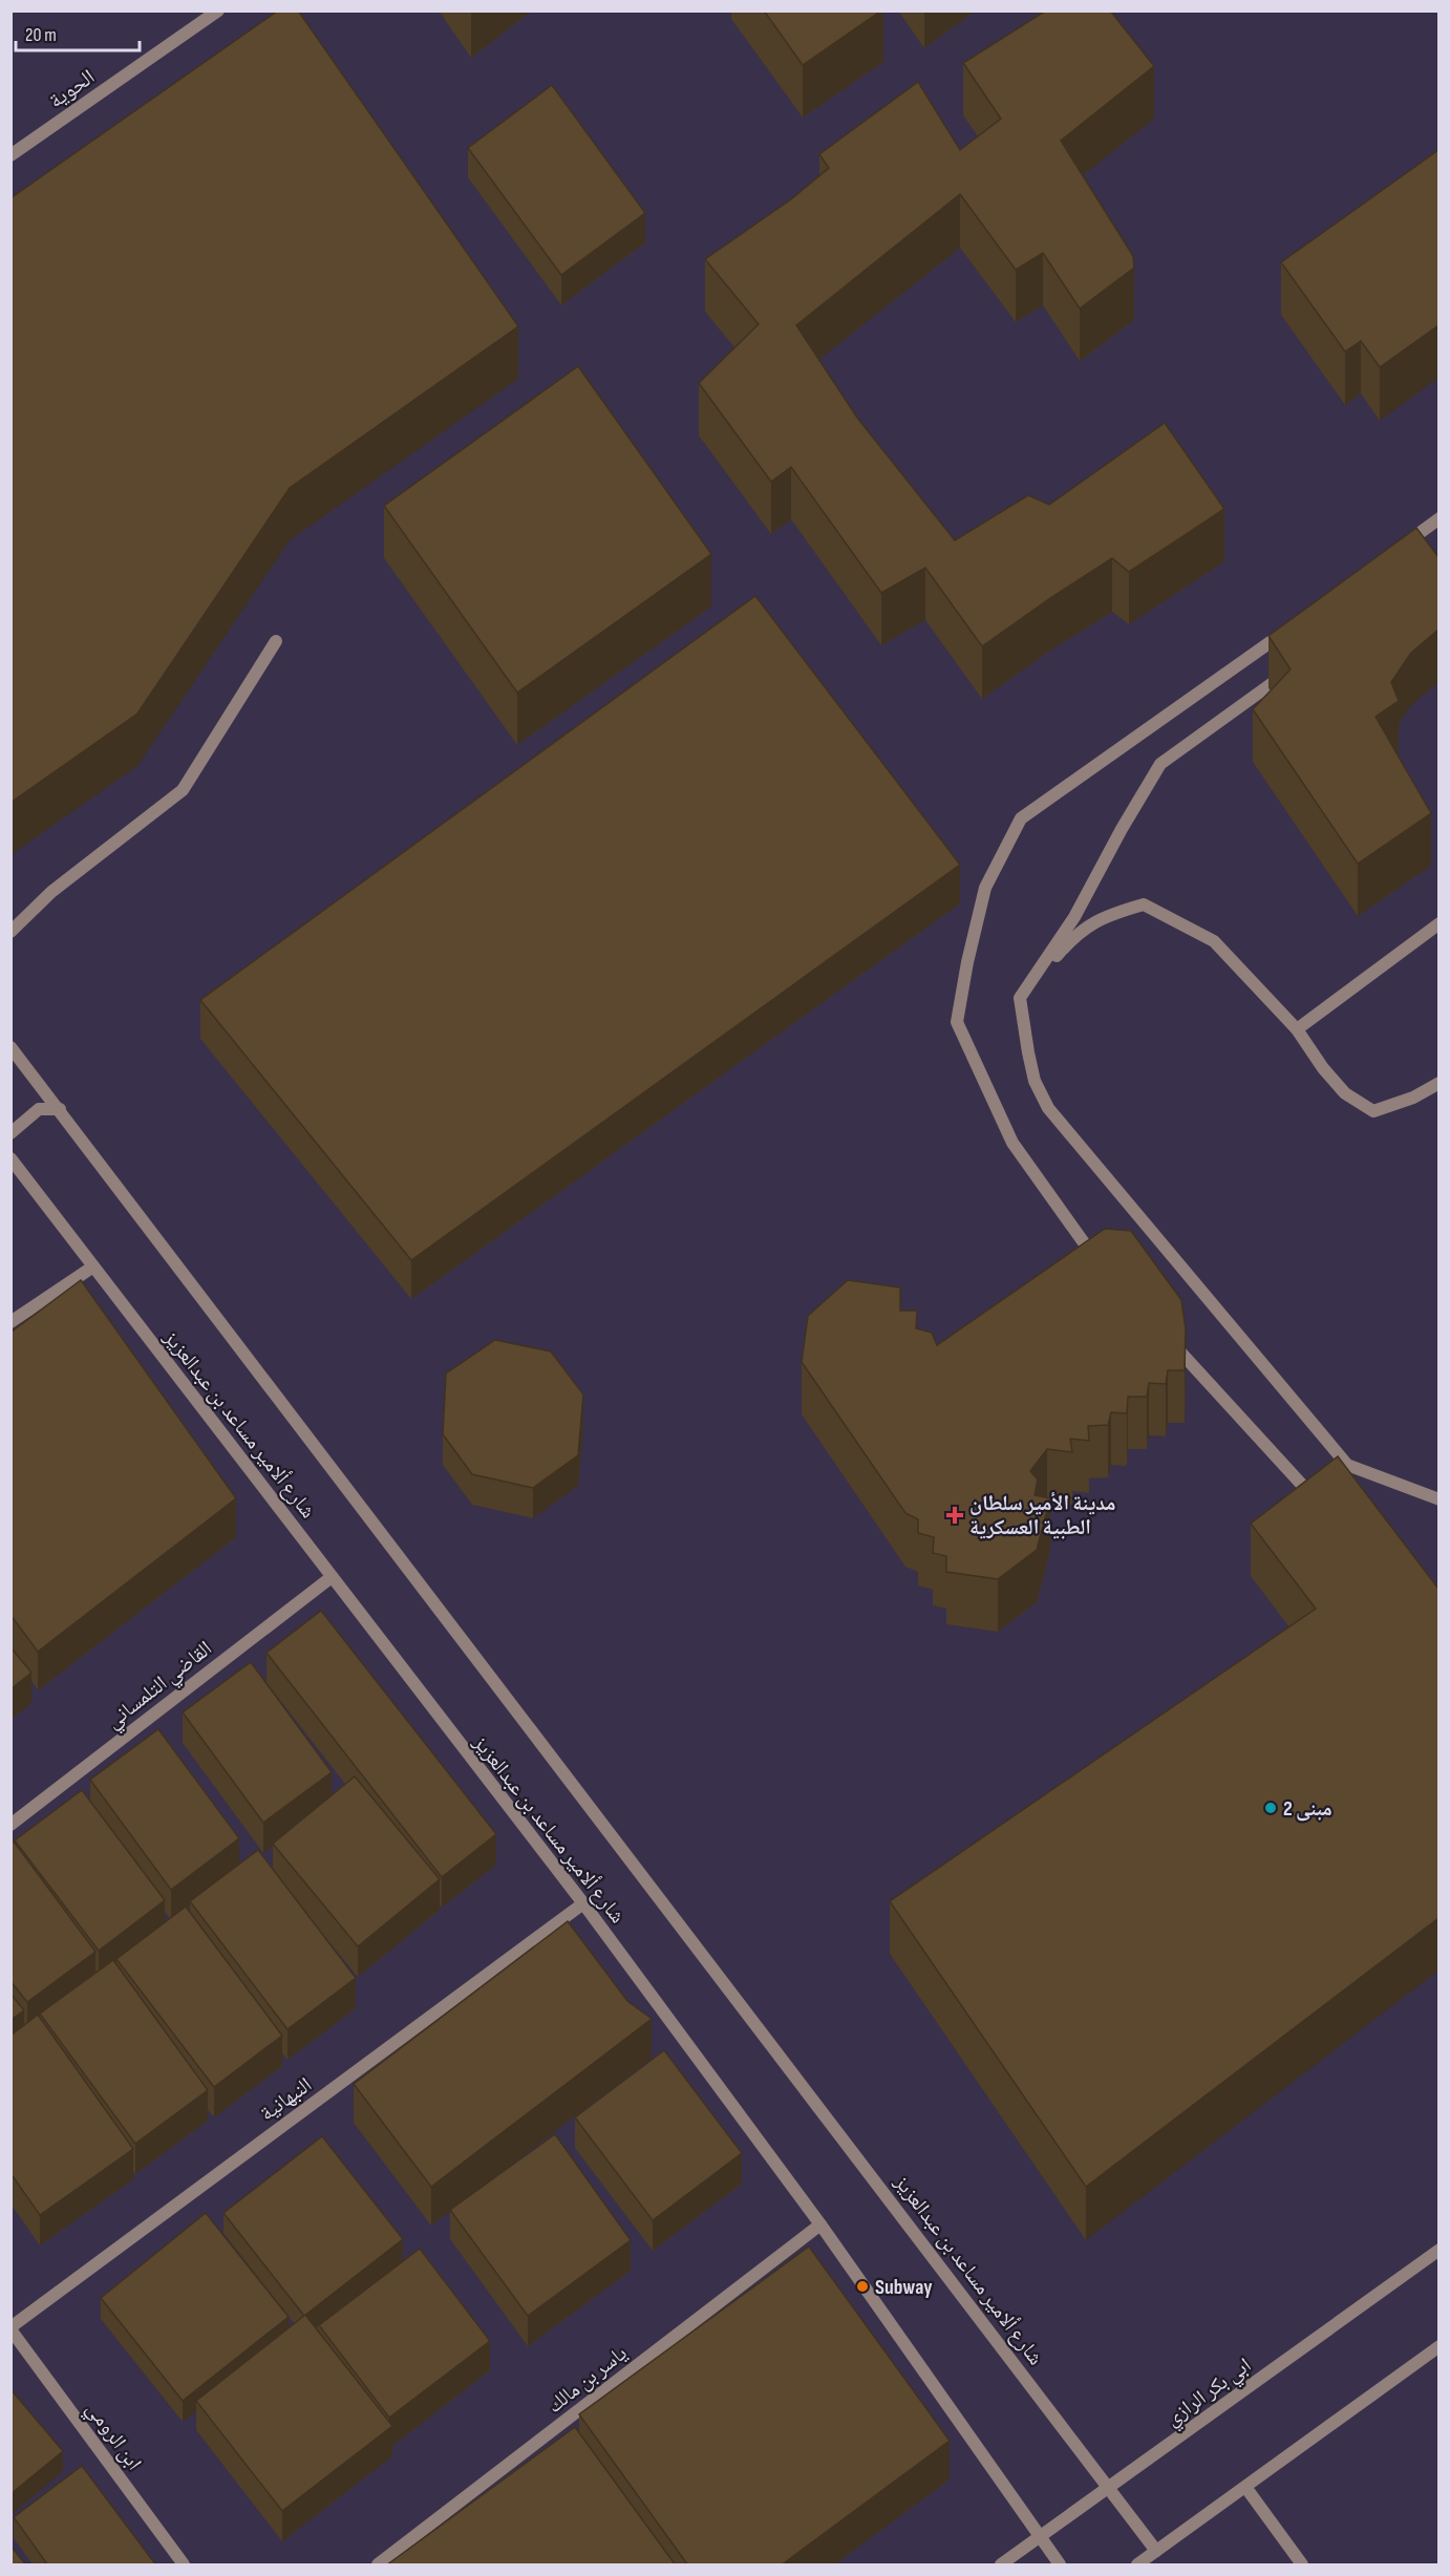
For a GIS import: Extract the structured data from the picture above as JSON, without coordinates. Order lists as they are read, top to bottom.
{
  "streets": {
    "street": [
      "الحوية",
      "شارع ألامير مساعد بن عبدالعزيز",
      "القاضي التلمساني",
      "النبهانية",
      "ياسر بن مالك",
      "ابي بكر الرازي",
      "ابن الرومي"
    ]
  },
  "crossings": [
    ["شارع ألامير مساعد بن عبدالعزيز", "القاضي التلمساني"],
    ["شارع ألامير مساعد بن عبدالعزيز", "النبهانية"],
    ["شارع ألامير مساعد بن عبدالعزيز", "ياسر بن مالك"],
    ["شارع ألامير مساعد بن عبدالعزيز", "ابي بكر الرازي"],
    ["النبهانية", "ابن الرومي"]
  ],
  "places": {
    "health": ["مدينة الأمير سلطان الطبية العسكرية"],
    "other": ["مبنى 2", "Subway"]
  },
  "scale_bar": "20 m"
}
